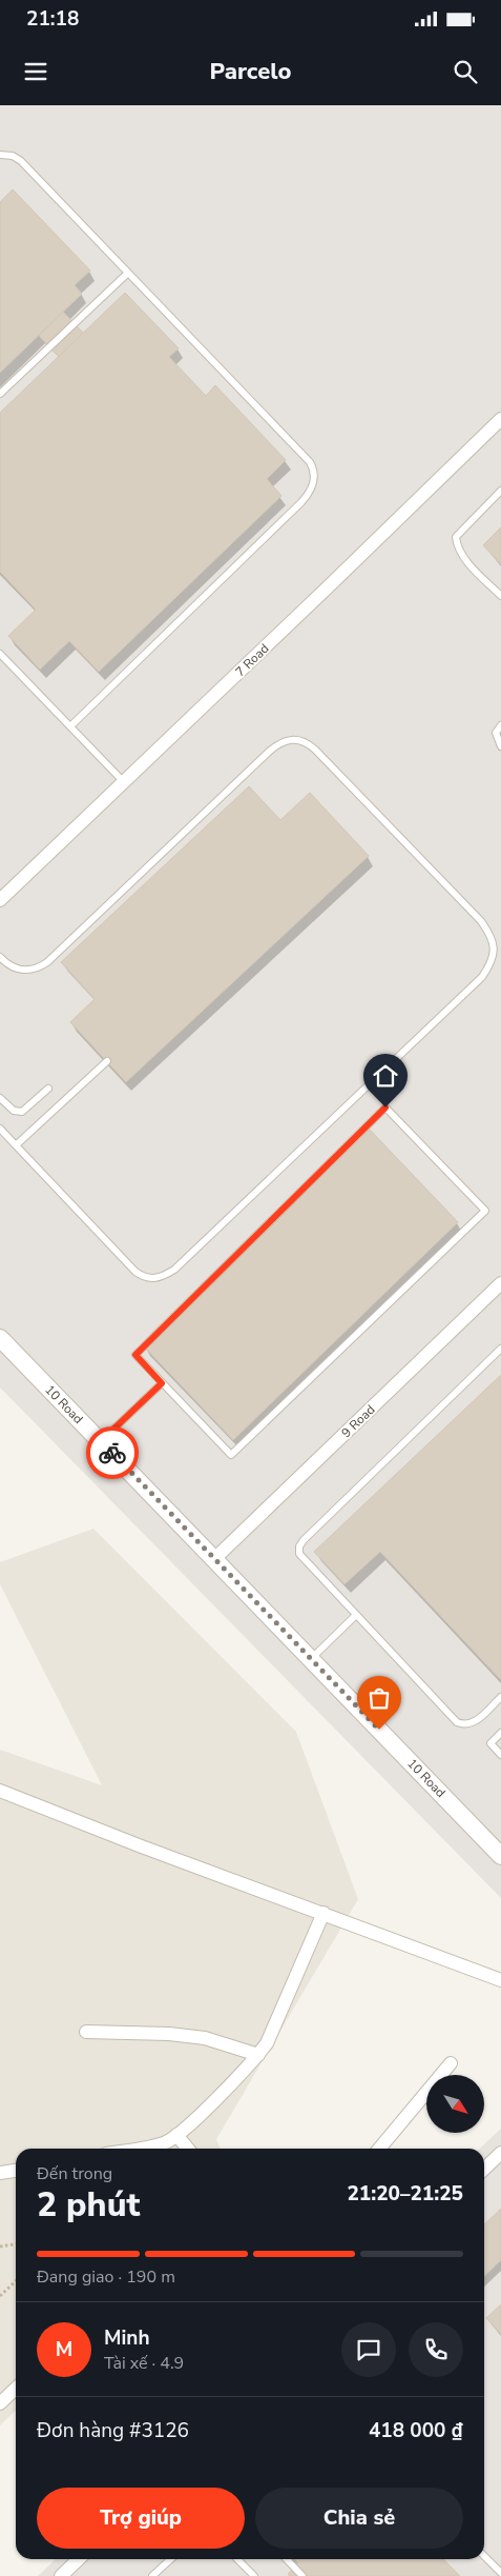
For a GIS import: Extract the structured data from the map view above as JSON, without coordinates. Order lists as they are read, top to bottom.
{
  "streets": {
    "street": ["7 Road", "10 Road", "9 Road"]
  },
  "crossings": [
    ["10 Road", "9 Road"]
  ],
  "north": "bottom right",
  "page": {
    "status": "21:18",
    "header": "Parcelo",
    "heading": ["2 phút", "Đến trong", "21:20–21:25"],
    "panel": [
      "Minh",
      "Tài xế · 4.9",
      "Đơn hàng #3126",
      "418 000 ₫"
    ],
    "bar": "Đang giao · 190 m",
    "round": "M",
    "buttons": ["Trợ giúp", "Chia sẻ"]
  }
}
